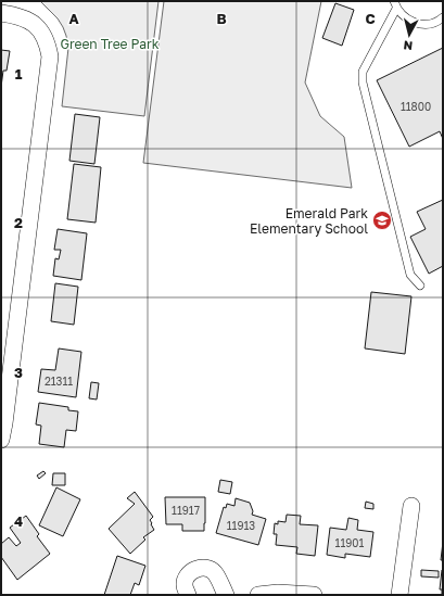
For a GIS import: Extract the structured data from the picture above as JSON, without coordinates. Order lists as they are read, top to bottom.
{
  "parks": ["Green Tree Park"],
  "places": {
    "school or university": ["Emerald Park Elementary School"]
  },
  "house_numbers": [
    "11800",
    "21311",
    "11917",
    "11913",
    "11901"
  ],
  "north": "bottom",
  "grid": {
    "columns": ["A", "B", "C"],
    "rows": [
      "1",
      "2",
      "3",
      "4"
    ]
  }
}
